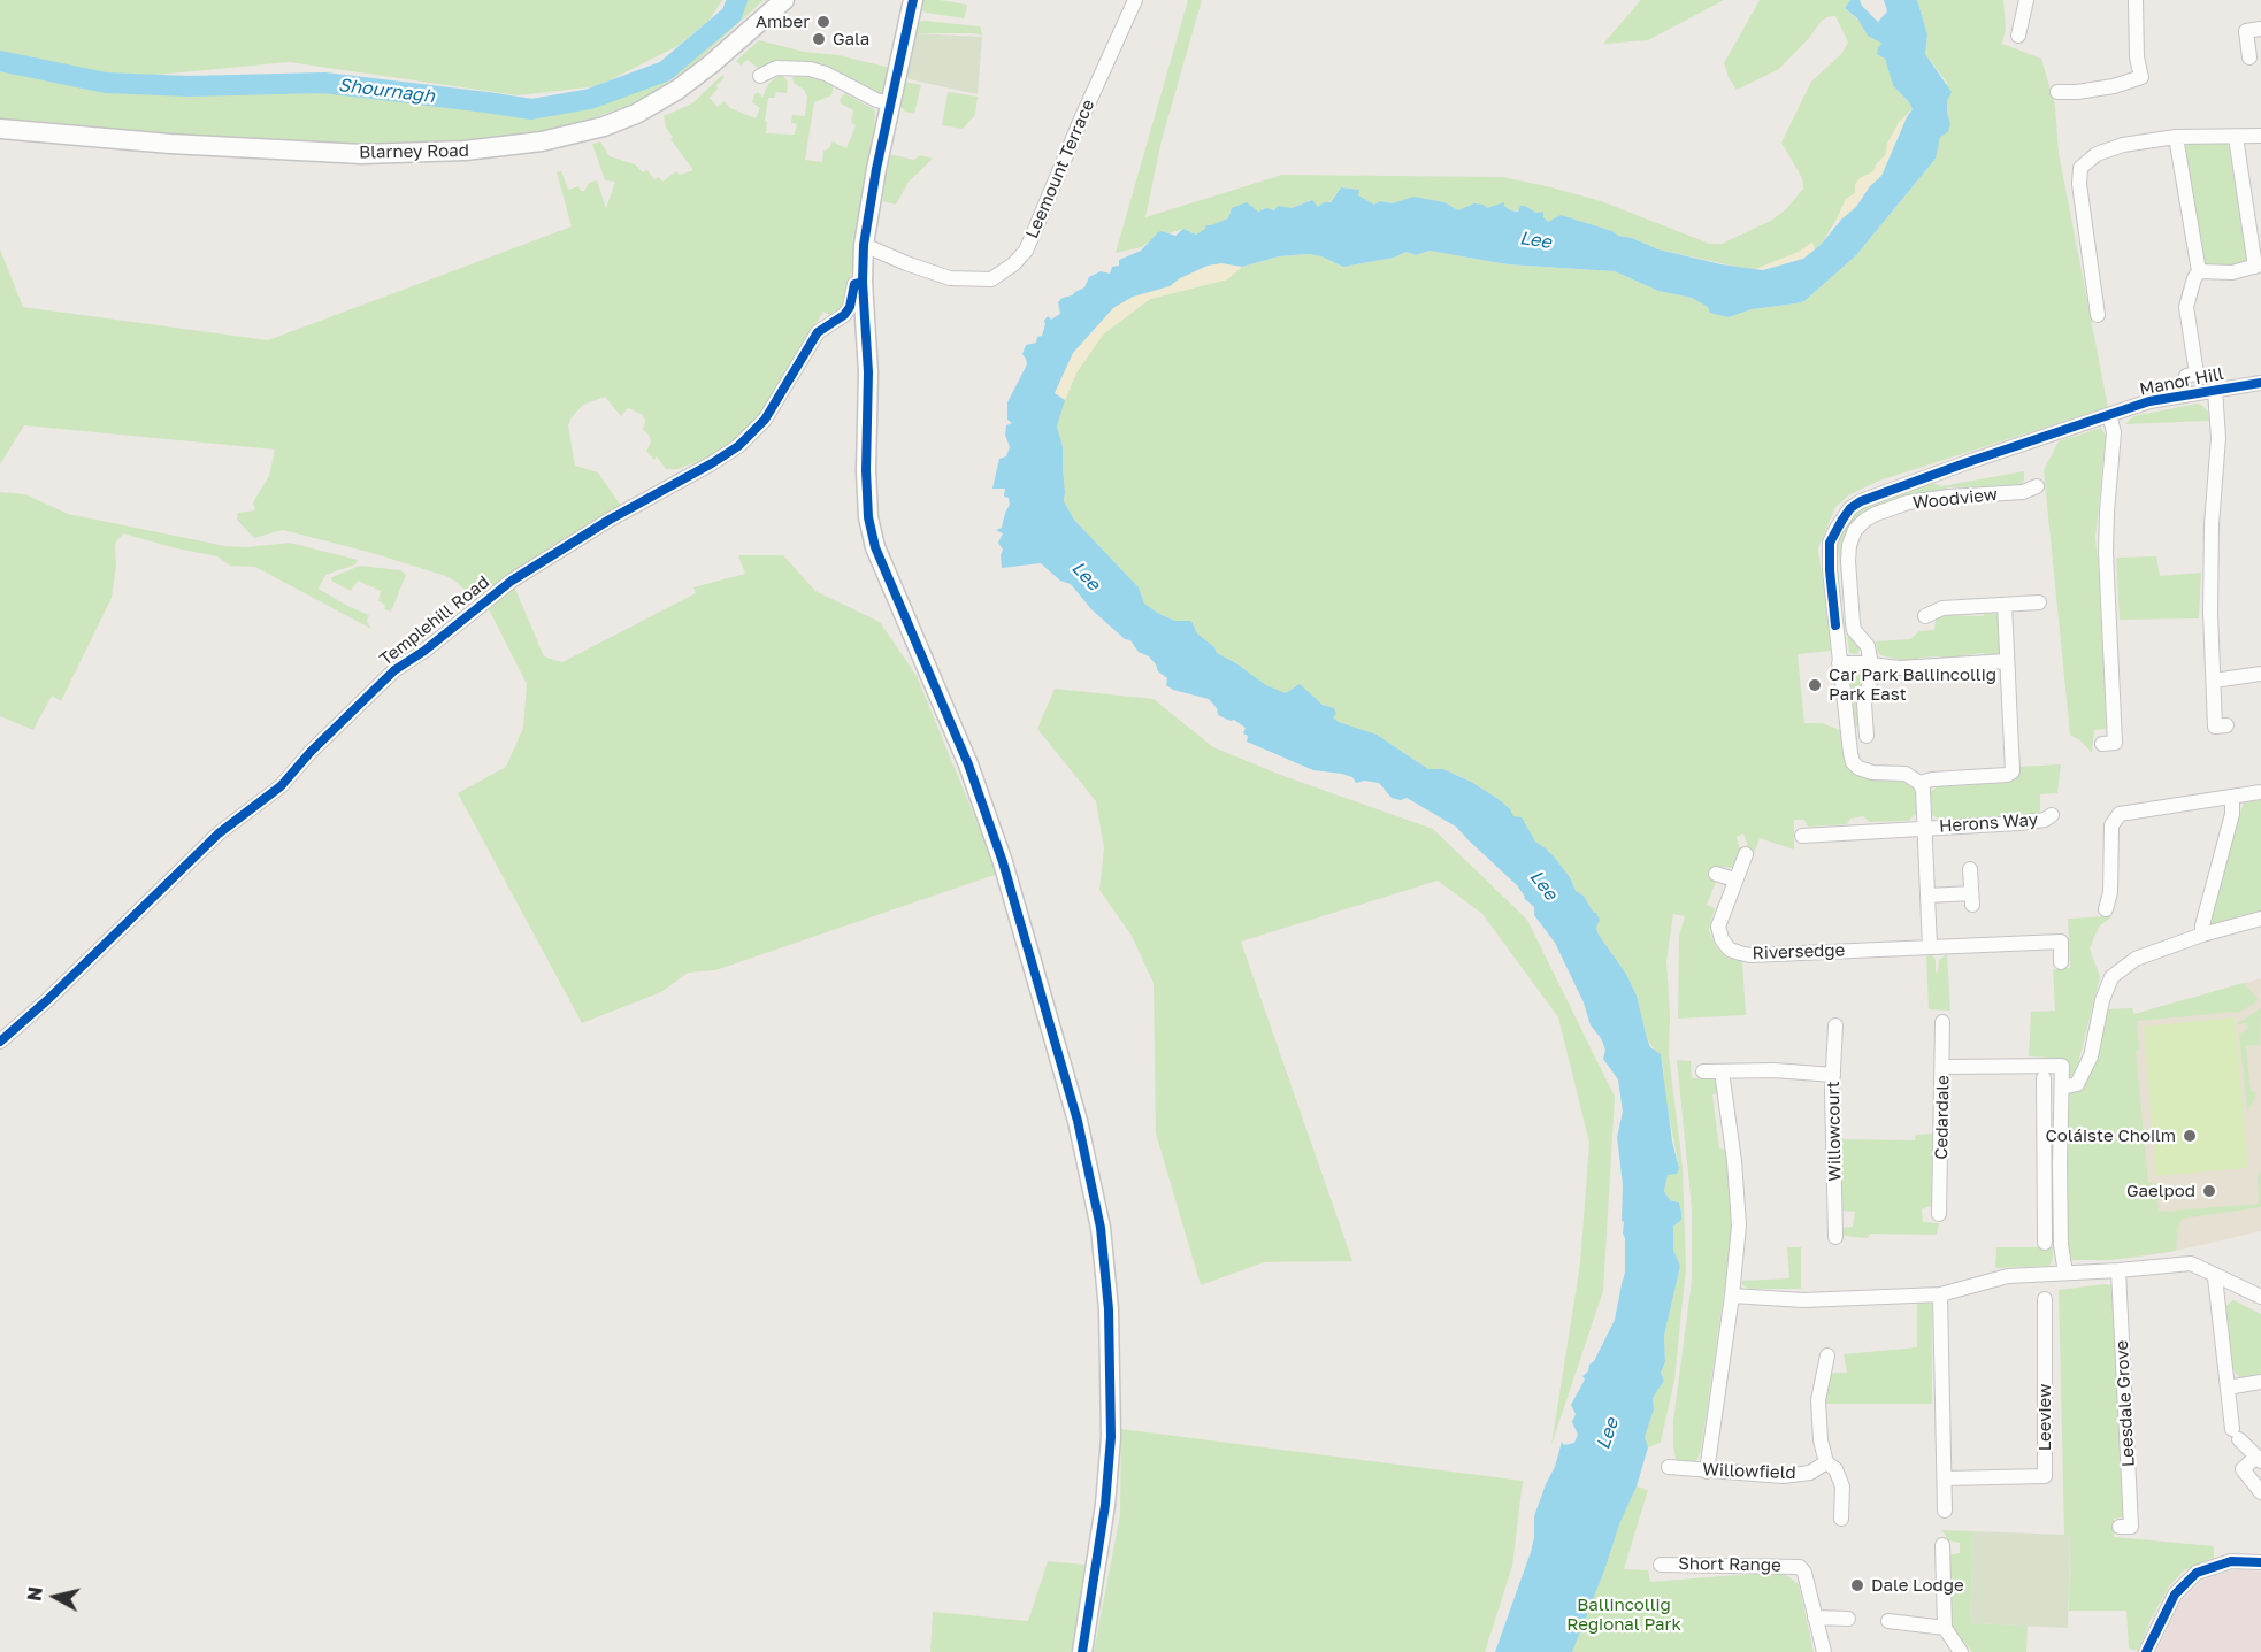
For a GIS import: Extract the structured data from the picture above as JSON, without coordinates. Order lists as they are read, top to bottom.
{
  "streets": {
    "main road": ["Blarney Road"],
    "street": [
      "Leemount Terrace",
      "Manor Hill",
      "Woodview",
      "Templehill Road",
      "Herons Way",
      "Riversedge",
      "Cedardale",
      "Willowcourt",
      "Leesdale Grove",
      "Leeview",
      "Willowfield",
      "Short Range"
    ]
  },
  "water": ["Shournagh", "Lee"],
  "parks": ["Ballincollig Regional Park"],
  "places": [
    "Amber",
    "Gala",
    "Car Park Ballincollig Park East",
    "Coláiste Choilm",
    "Gaelpod",
    "Dale Lodge"
  ],
  "north": "left"
}
